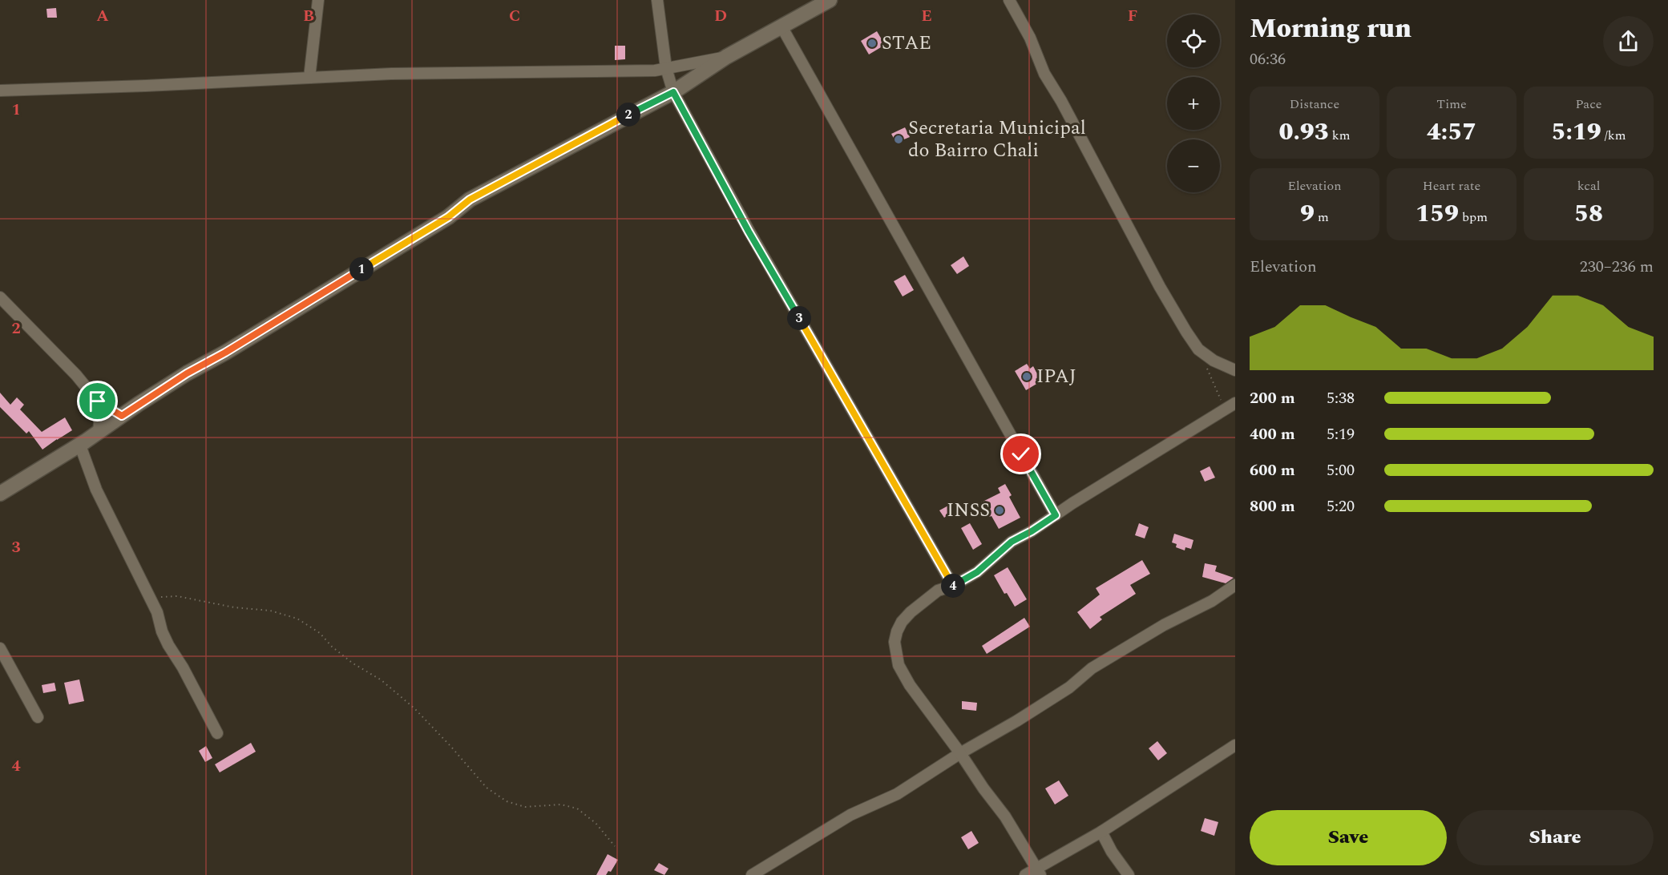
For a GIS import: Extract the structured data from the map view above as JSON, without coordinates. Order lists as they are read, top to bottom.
{
  "places": [
    "STAE",
    "Secretaria Municipal do Bairro Chali",
    "IPAJ",
    "INSS"
  ],
  "page": {
    "heading": ["Morning run", "06:36"],
    "map_buttons": ["+", "−"],
    "stats": [
      ["Distance", "0.93 km"],
      ["Time", "4:57"],
      ["Pace", "5:19 /km"],
      ["Elevation", "9 m"],
      ["Heart rate", "159 bpm"],
      ["kcal", "58"]
    ],
    "pins": [
      "2",
      "1",
      "3",
      "4"
    ],
    "chart": ["Elevation", "230–236 m"],
    "list": [
      {
        "name": "200 m",
        "note": "5:38"
      },
      {
        "name": "400 m",
        "note": "5:19"
      },
      {
        "name": "600 m",
        "note": "5:00"
      },
      {
        "name": "800 m",
        "note": "5:20"
      }
    ],
    "buttons": ["Save", "Share"]
  },
  "grid": {
    "columns": [
      "A",
      "B",
      "C",
      "D",
      "E",
      "F"
    ],
    "rows": [
      "1",
      "2",
      "3",
      "4"
    ]
  }
}
